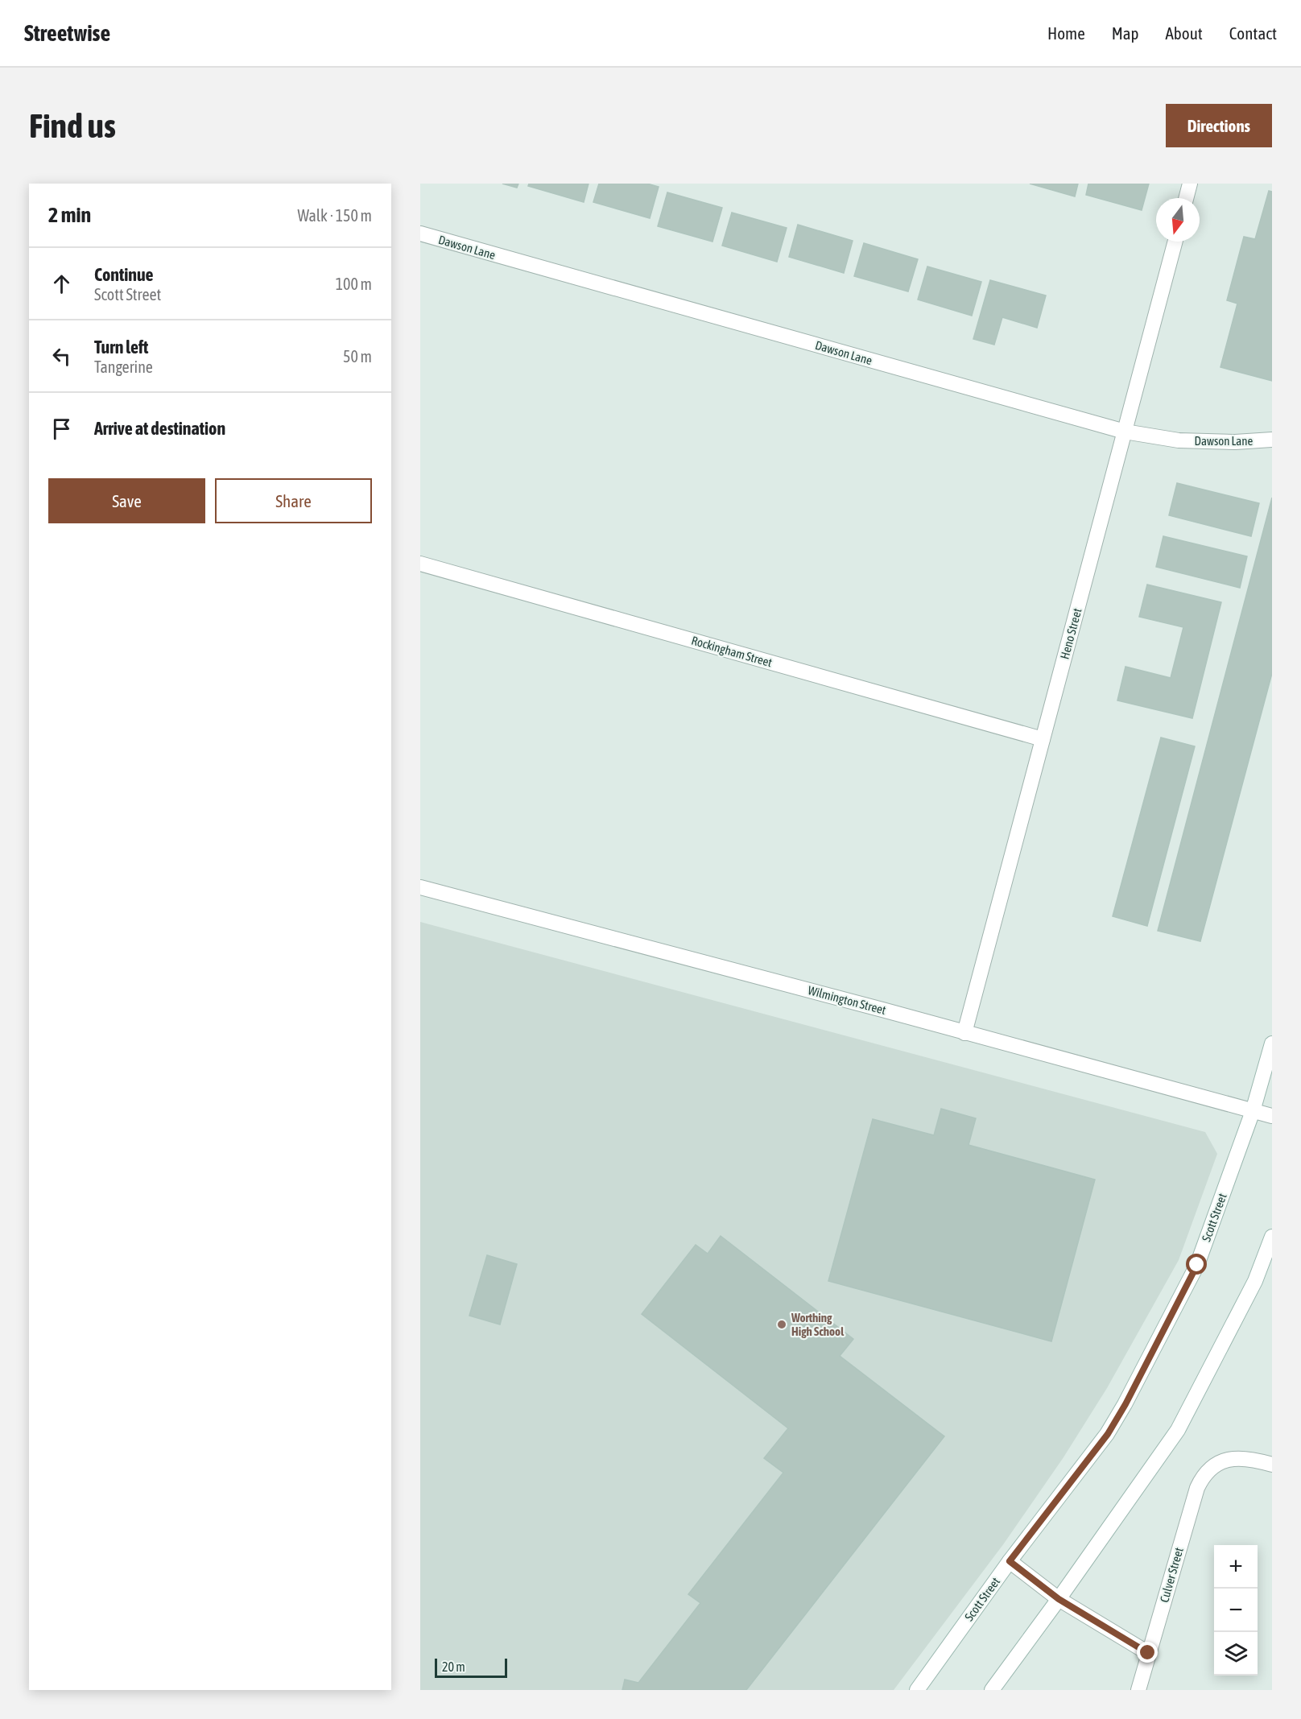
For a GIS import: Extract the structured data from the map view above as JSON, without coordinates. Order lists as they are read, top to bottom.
{
  "streets": {
    "street": [
      "Dawson Lane",
      "Heno Street",
      "Rockingham Street",
      "Wilmington Street",
      "Scott Street",
      "Culver Street"
    ]
  },
  "crossings": [
    ["Dawson Lane", "Heno Street"],
    ["Heno Street", "Rockingham Street"],
    ["Heno Street", "Wilmington Street"],
    ["Wilmington Street", "Scott Street"]
  ],
  "places": ["Worthing High School"],
  "scale_bar": "20 m",
  "north": "bottom",
  "page": {
    "header": "Streetwise",
    "nav": [
      "Home",
      "Map",
      "About",
      "Contact"
    ],
    "buttons": [
      "Directions",
      ["Save", "Share"]
    ],
    "title": "Find us",
    "heading": ["2 min", "Walk · 150 m"],
    "list": [
      ["Continue", "Scott Street", "100 m"],
      ["Turn left", "Tangerine", "50 m"],
      "Arrive at destination"
    ],
    "map_buttons": ["+", "−"],
    "scale": "20 m"
  }
}
